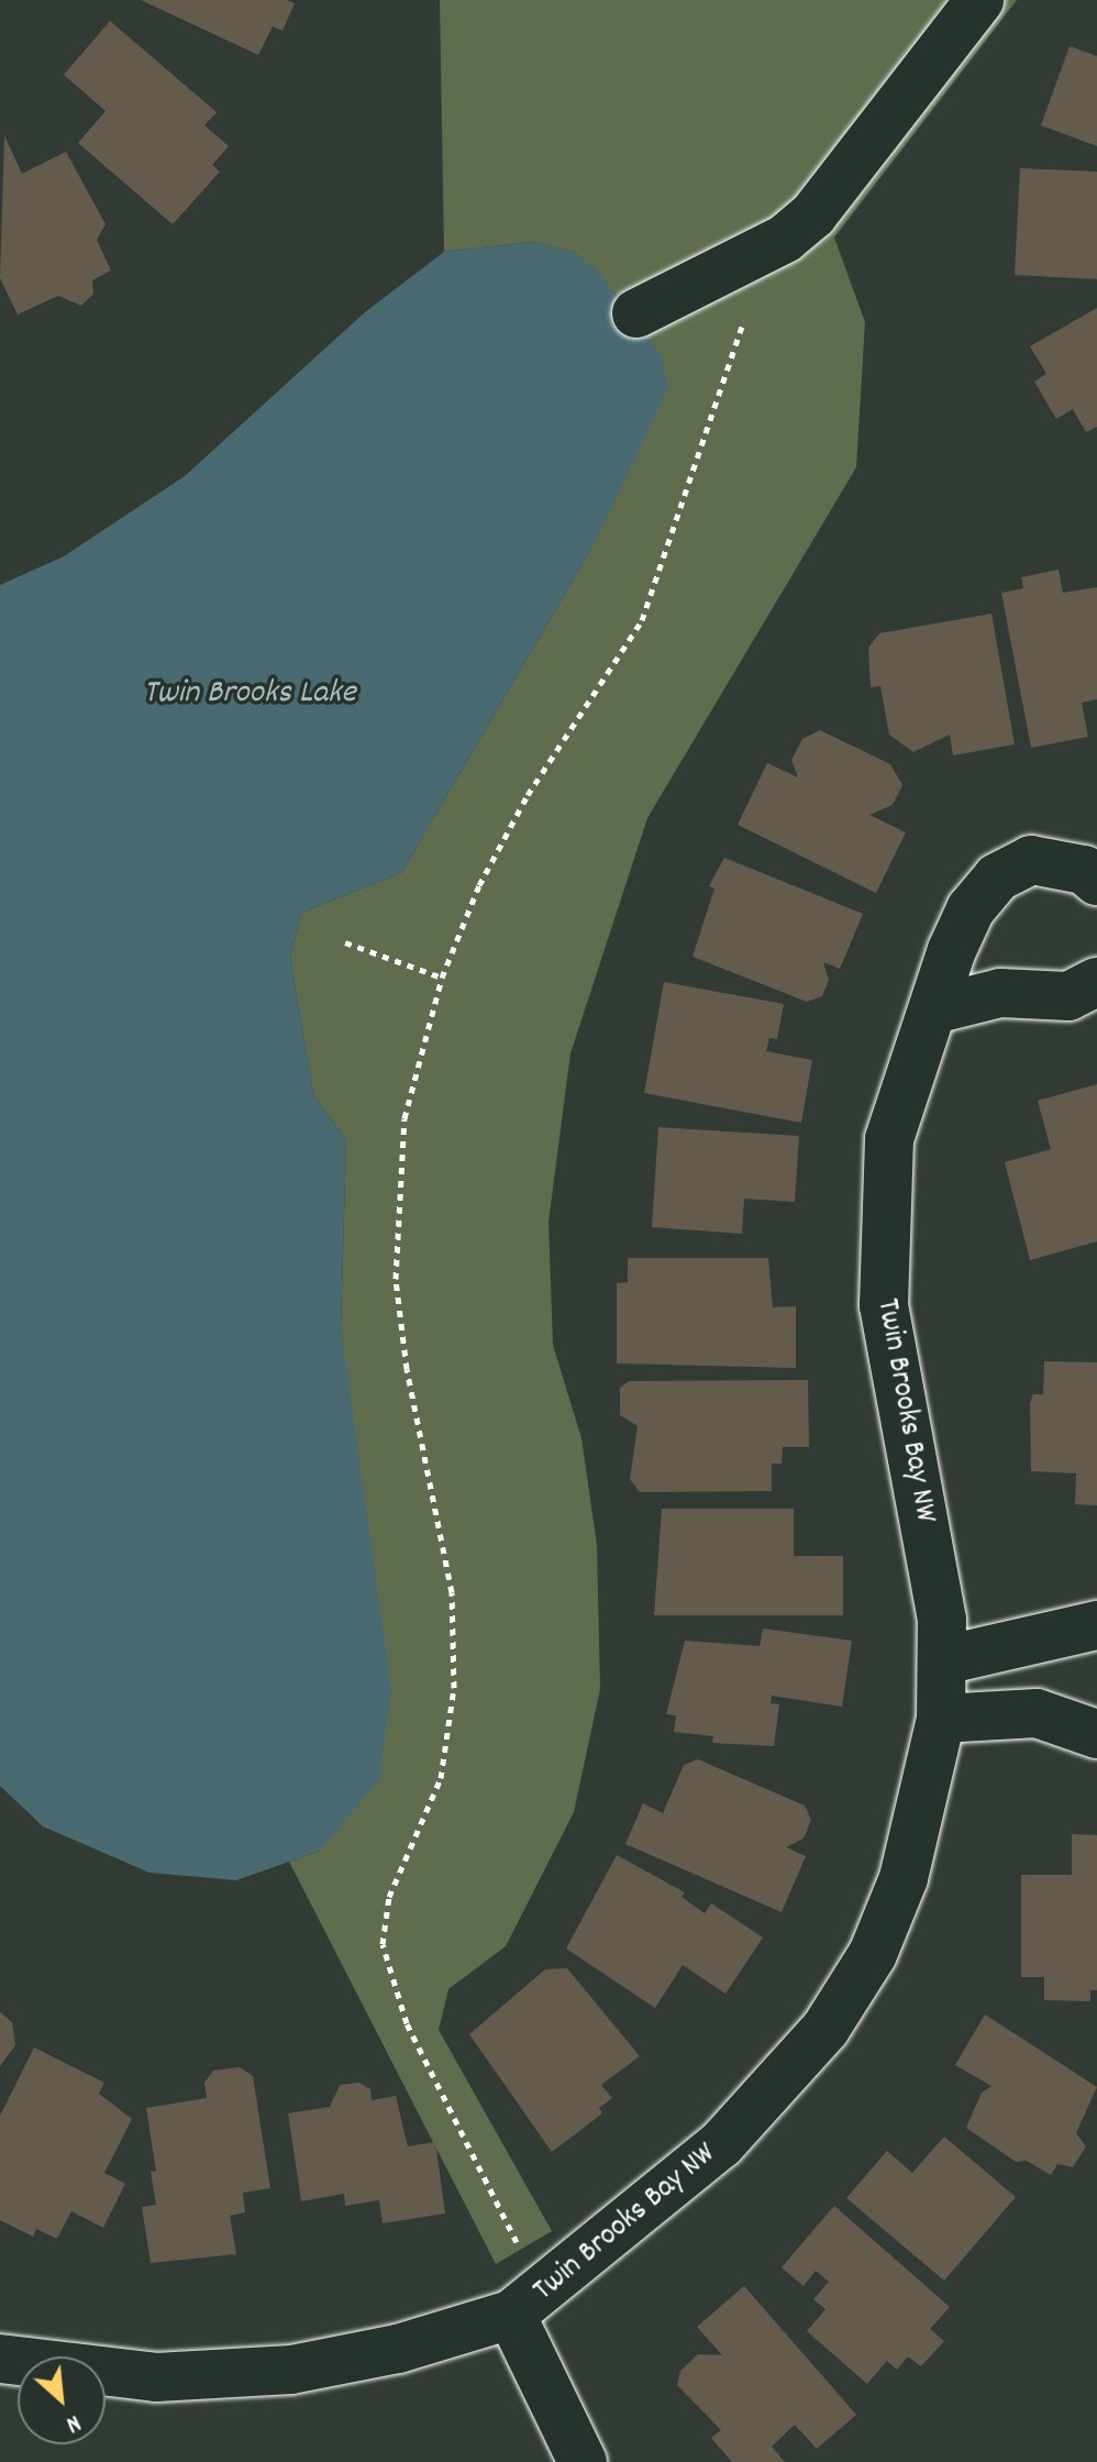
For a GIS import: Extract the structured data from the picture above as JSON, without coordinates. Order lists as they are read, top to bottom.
{
  "streets": {
    "street": ["Twin Brooks Bay NW"]
  },
  "water": ["Twin Brooks Lake"],
  "north": "bottom right"
}
